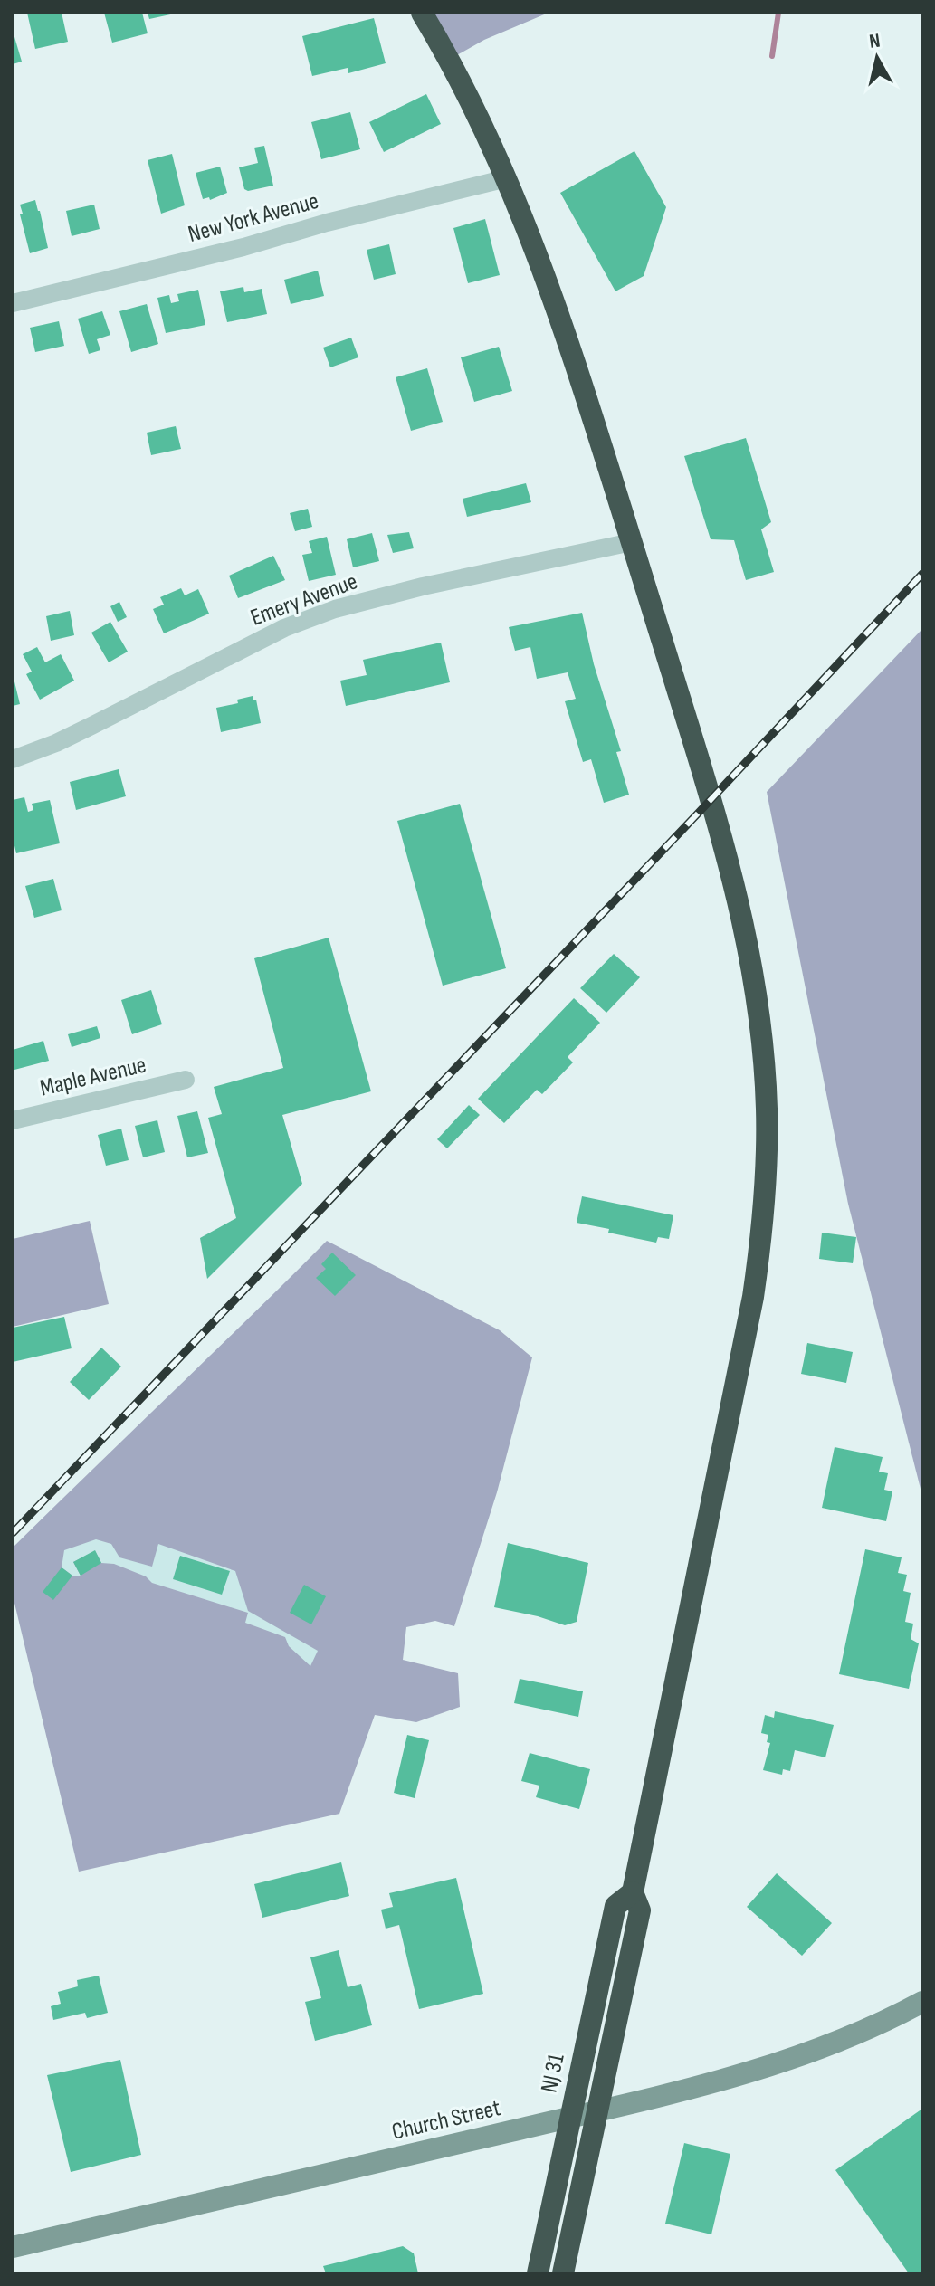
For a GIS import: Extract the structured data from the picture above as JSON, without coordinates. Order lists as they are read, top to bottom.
{
  "streets": {
    "highway": ["NJ 31"],
    "street": [
      "New York Avenue",
      "Emery Avenue",
      "Maple Avenue",
      "Church Street"
    ]
  },
  "crossings": [
    ["New York Avenue", "NJ 31"],
    ["Emery Avenue", "NJ 31"],
    ["NJ 31", "Church Street"]
  ],
  "north": "top"
}
